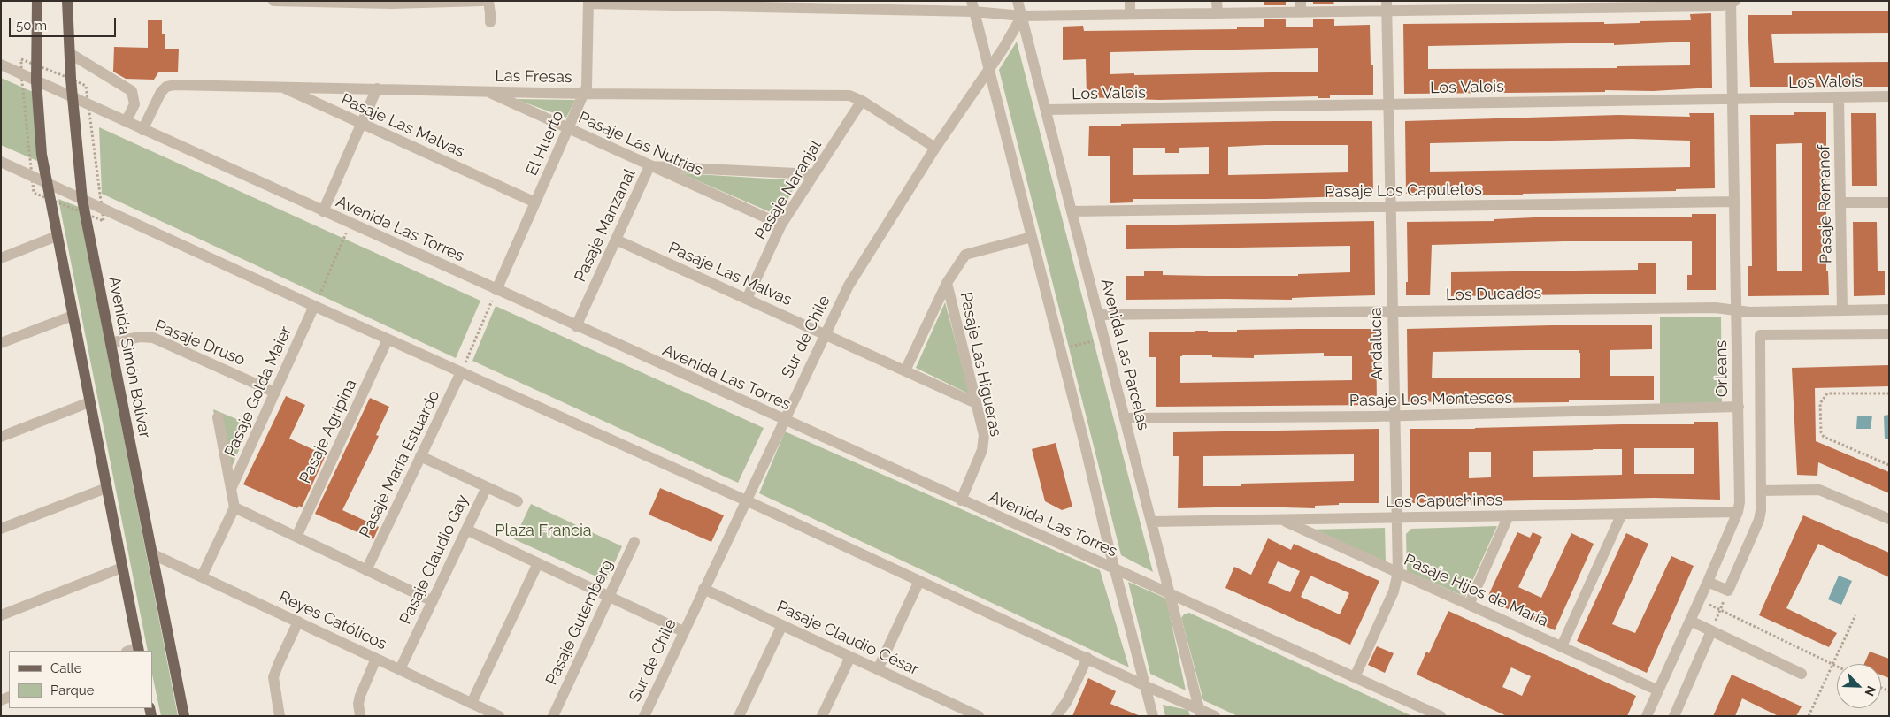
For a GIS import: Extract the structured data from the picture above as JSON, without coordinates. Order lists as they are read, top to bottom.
{
  "streets": {
    "main road": ["Avenida Simón Bolívar"],
    "street": [
      "Las Fresas",
      "Los Valois",
      "Pasaje Las Malvas",
      "El Huerto",
      "Pasaje Las Nutrias",
      "Pasaje Naranjal",
      "Pasaje Los Capuletos",
      "Pasaje Romanof",
      "Pasaje Manzanal",
      "Avenida Las Torres",
      "Los Ducados",
      "Sur de Chile",
      "Pasaje Druso",
      "Andalucía",
      "Avenida Las Parcelas",
      "Pasaje Las Higueras",
      "Orleans",
      "Pasaje Golda Maier",
      "Pasaje Los Montescos",
      "Pasaje Agripina",
      "Pasaje María Estuardo",
      "Los Capuchinos",
      "Pasaje Claudio Gay",
      "Pasaje Hijos de María",
      "Reyes Católicos",
      "Pasaje Gutemberg",
      "Pasaje Claudio César"
    ]
  },
  "crossings": [
    ["Las Fresas", "Pasaje Las Malvas"],
    ["Las Fresas", "El Huerto"],
    ["Las Fresas", "Pasaje Las Nutrias"],
    ["Las Fresas", "Pasaje Naranjal"],
    ["Las Fresas", "Avenida Las Torres"],
    ["Las Fresas", "Sur de Chile"],
    ["Los Valois", "Pasaje Romanof"],
    ["Los Valois", "Andalucía"],
    ["Los Valois", "Avenida Las Parcelas"],
    ["Los Valois", "Orleans"],
    ["Pasaje Las Malvas", "El Huerto"],
    ["Pasaje Las Malvas", "Pasaje Naranjal"],
    ["Pasaje Las Malvas", "Pasaje Manzanal"],
    ["Pasaje Las Malvas", "Sur de Chile"],
    ["Pasaje Las Malvas", "Pasaje Las Higueras"],
    ["El Huerto", "Pasaje Las Nutrias"],
    ["El Huerto", "Avenida Las Torres"],
    ["Pasaje Las Nutrias", "Pasaje Naranjal"],
    ["Pasaje Las Nutrias", "Pasaje Manzanal"],
    ["Pasaje Naranjal", "Pasaje Manzanal"],
    ["Pasaje Los Capuletos", "Andalucía"],
    ["Pasaje Los Capuletos", "Avenida Las Parcelas"],
    ["Pasaje Los Capuletos", "Orleans"],
    ["Pasaje Romanof", "Los Ducados"],
    ["Pasaje Manzanal", "Avenida Las Torres"],
    ["Avenida Las Torres", "Sur de Chile"],
    ["Avenida Las Torres", "Andalucía"],
    ["Avenida Las Torres", "Avenida Las Parcelas"],
    ["Avenida Las Torres", "Avenida Simón Bolívar"],
    ["Avenida Las Torres", "Pasaje Las Higueras"],
    ["Los Ducados", "Andalucía"],
    ["Los Ducados", "Avenida Las Parcelas"],
    ["Los Ducados", "Orleans"],
    ["Sur de Chile", "Avenida Las Parcelas"],
    ["Sur de Chile", "Pasaje Claudio César"],
    ["Pasaje Druso", "Avenida Simón Bolívar"],
    ["Pasaje Druso", "Pasaje Golda Maier"],
    ["Andalucía", "Pasaje Los Montescos"],
    ["Andalucía", "Los Capuchinos"],
    ["Andalucía", "Pasaje Hijos de María"],
    ["Avenida Las Parcelas", "Pasaje Los Montescos"],
    ["Avenida Las Parcelas", "Los Capuchinos"],
    ["Avenida Simón Bolívar", "Reyes Católicos"],
    ["Orleans", "Pasaje Los Montescos"],
    ["Orleans", "Los Capuchinos"],
    ["Orleans", "Pasaje Hijos de María"],
    ["Los Capuchinos", "Pasaje Hijos de María"],
    ["Pasaje Claudio Gay", "Reyes Católicos"]
  ],
  "parks": ["Plaza Francia"],
  "legend": ["Calle", "Parque"],
  "scale_bar": "50 m",
  "north": "bottom right"
}
